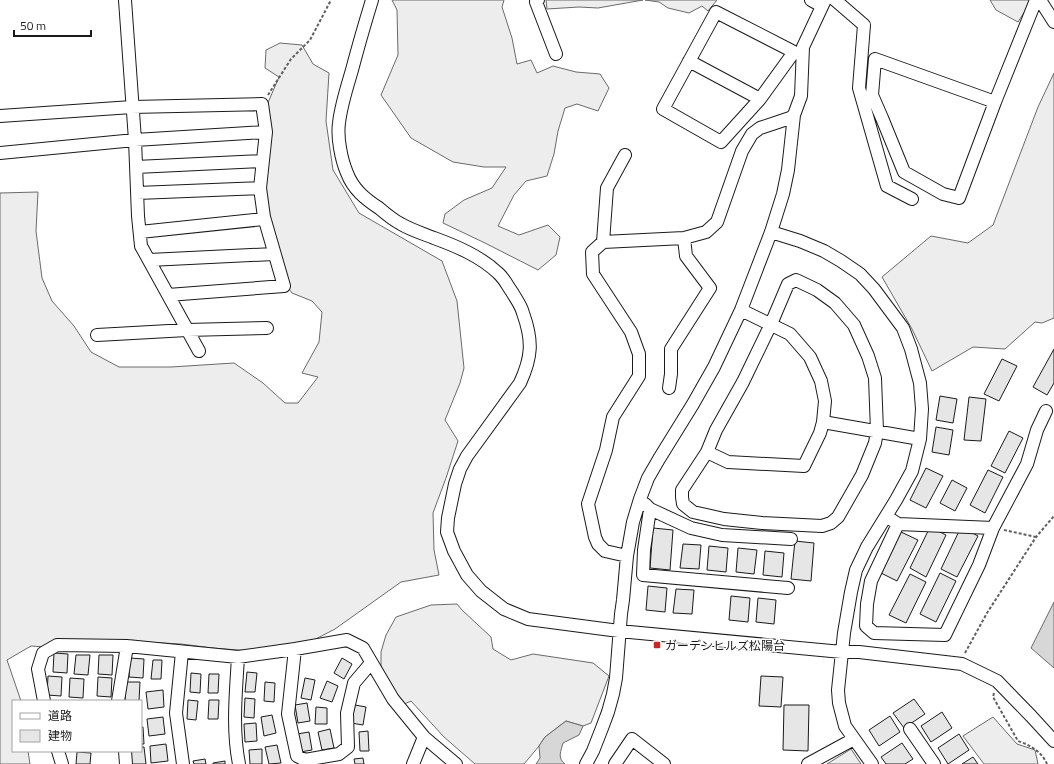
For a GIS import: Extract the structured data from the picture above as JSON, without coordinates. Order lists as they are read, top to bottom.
{
  "places": {
    "transit": ["ガーデンヒルズ松陽台"]
  },
  "legend": ["道路", "建物"],
  "scale_bar": "50 m"
}
